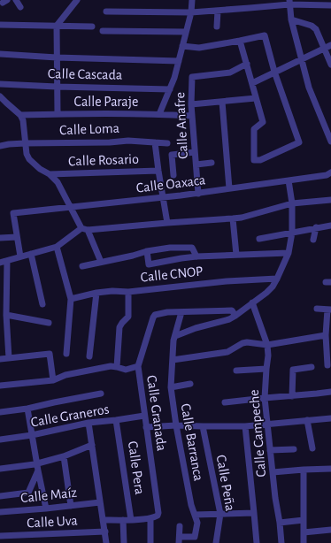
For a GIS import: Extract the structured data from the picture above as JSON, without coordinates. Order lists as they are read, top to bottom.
{
  "streets": {
    "street": [
      "Calle Cascada",
      "Calle Paraje",
      "Calle Anafre",
      "Calle Loma",
      "Calle Rosario",
      "Calle Oaxaca",
      "Calle CNOP",
      "Calle Granada",
      "Calle Graneros",
      "Calle Campeche",
      "Calle Barranca",
      "Calle Pera",
      "Calle Peña",
      "Calle Maíz",
      "Calle Uva"
    ]
  },
  "crossings": [
    ["Calle Paraje", "Calle Anafre"],
    ["Calle Anafre", "Calle Oaxaca"],
    ["Calle Granada", "Calle Graneros"],
    ["Calle Granada", "Calle Barranca"],
    ["Calle Graneros", "Calle Pera"]
  ]
}
